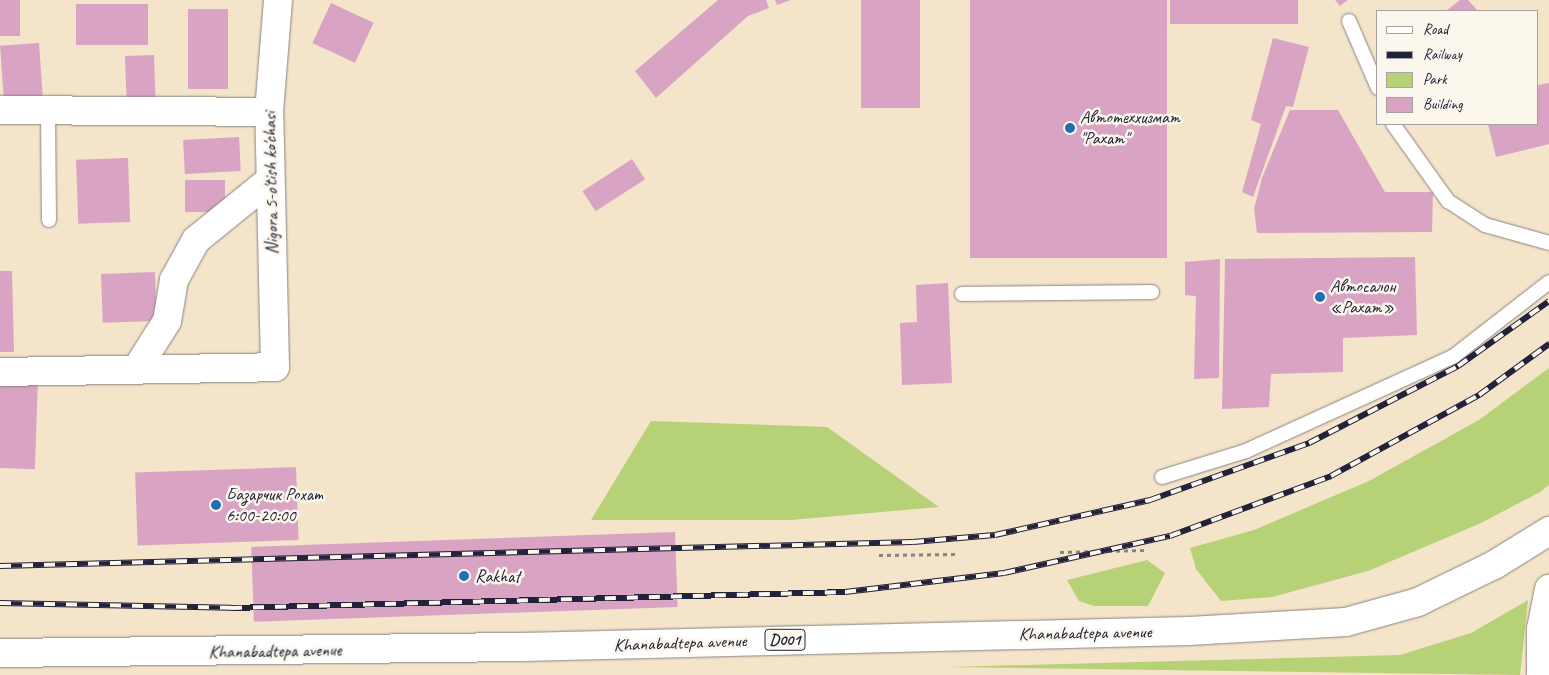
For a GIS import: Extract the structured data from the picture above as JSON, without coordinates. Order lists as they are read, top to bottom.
{
  "streets": {
    "main road": ["Nigora 5-o'tish ko'chasi", "Khanabadtepa avenue", "D001"]
  },
  "places": [
    "Автотеххизмат \"Рахат\"",
    "Автосалон «Рахат»",
    "Базарчик Рохат 6:00-20:00",
    "Rakhat"
  ],
  "legend": [
    "Road",
    "Railway",
    "Park",
    "Building"
  ]
}
